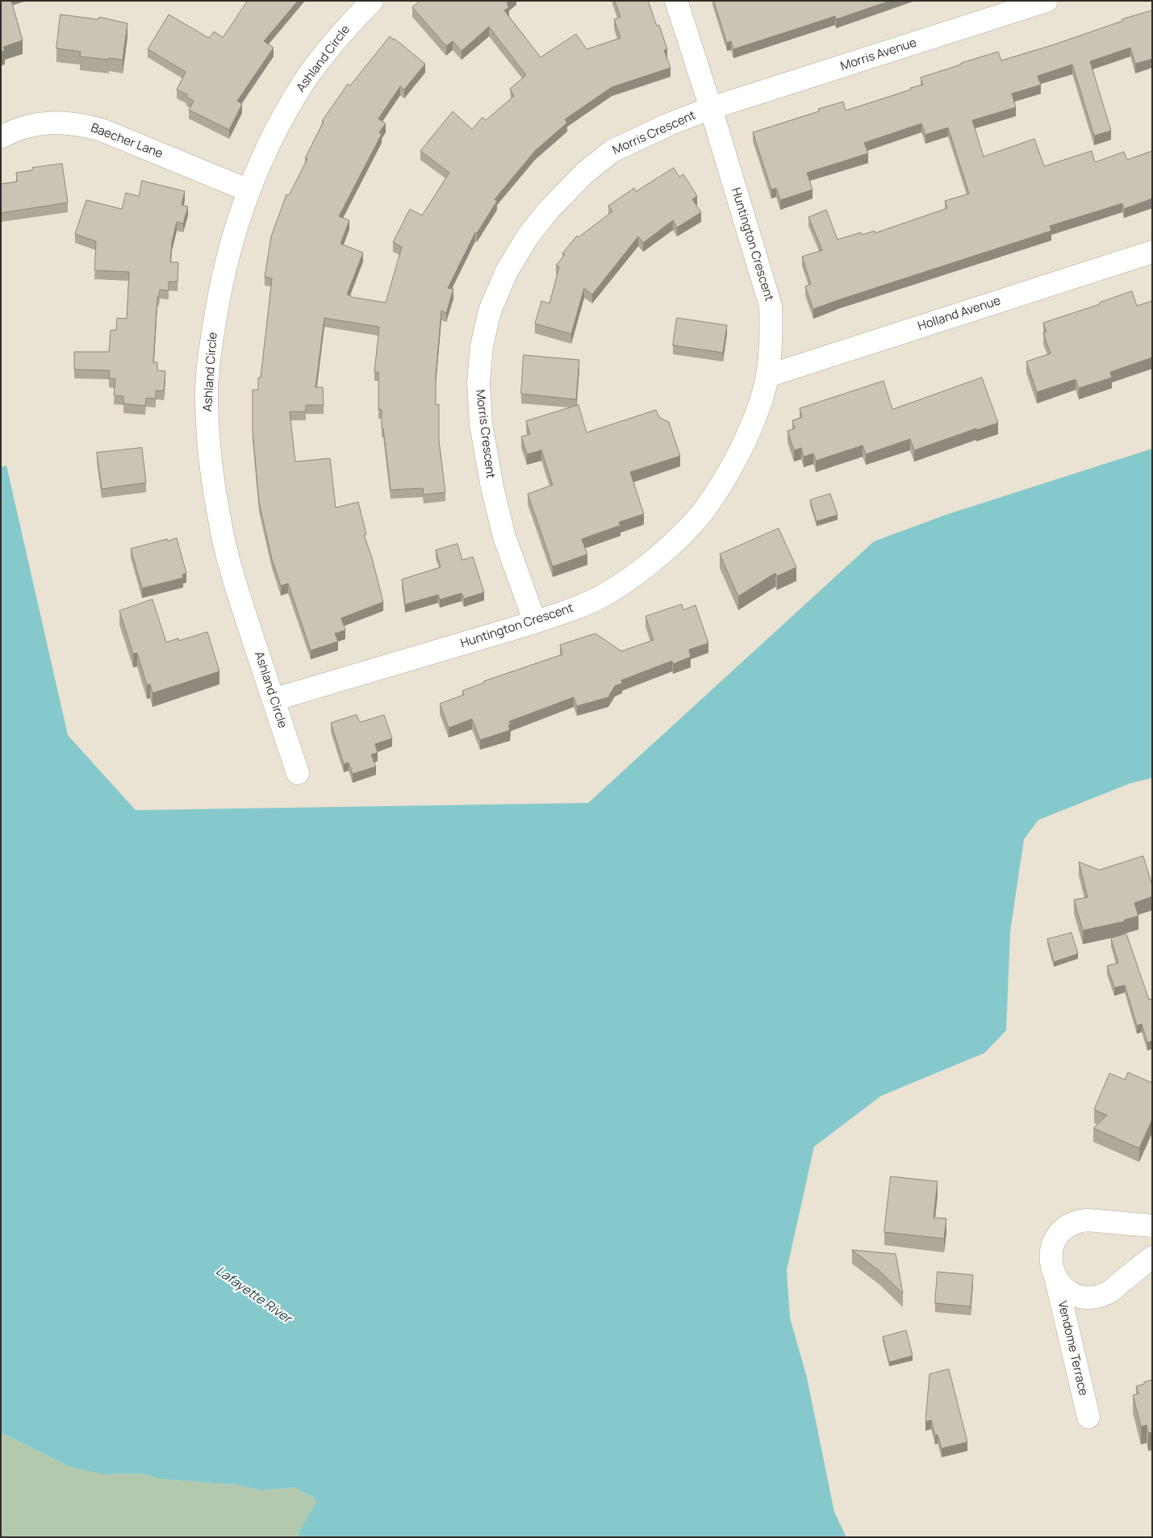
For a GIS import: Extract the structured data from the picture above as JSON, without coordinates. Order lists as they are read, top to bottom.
{
  "streets": {
    "street": [
      "Morris Avenue",
      "Ashland Circle",
      "Morris Crescent",
      "Baecher Lane",
      "Huntington Crescent",
      "Holland Avenue",
      "Vendome Terrace"
    ]
  },
  "crossings": [
    ["Morris Avenue", "Morris Crescent"],
    ["Morris Avenue", "Huntington Crescent"],
    ["Ashland Circle", "Baecher Lane"],
    ["Ashland Circle", "Huntington Crescent"],
    ["Morris Crescent", "Huntington Crescent"],
    ["Huntington Crescent", "Holland Avenue"]
  ],
  "water": ["Lafayette River"]
}
